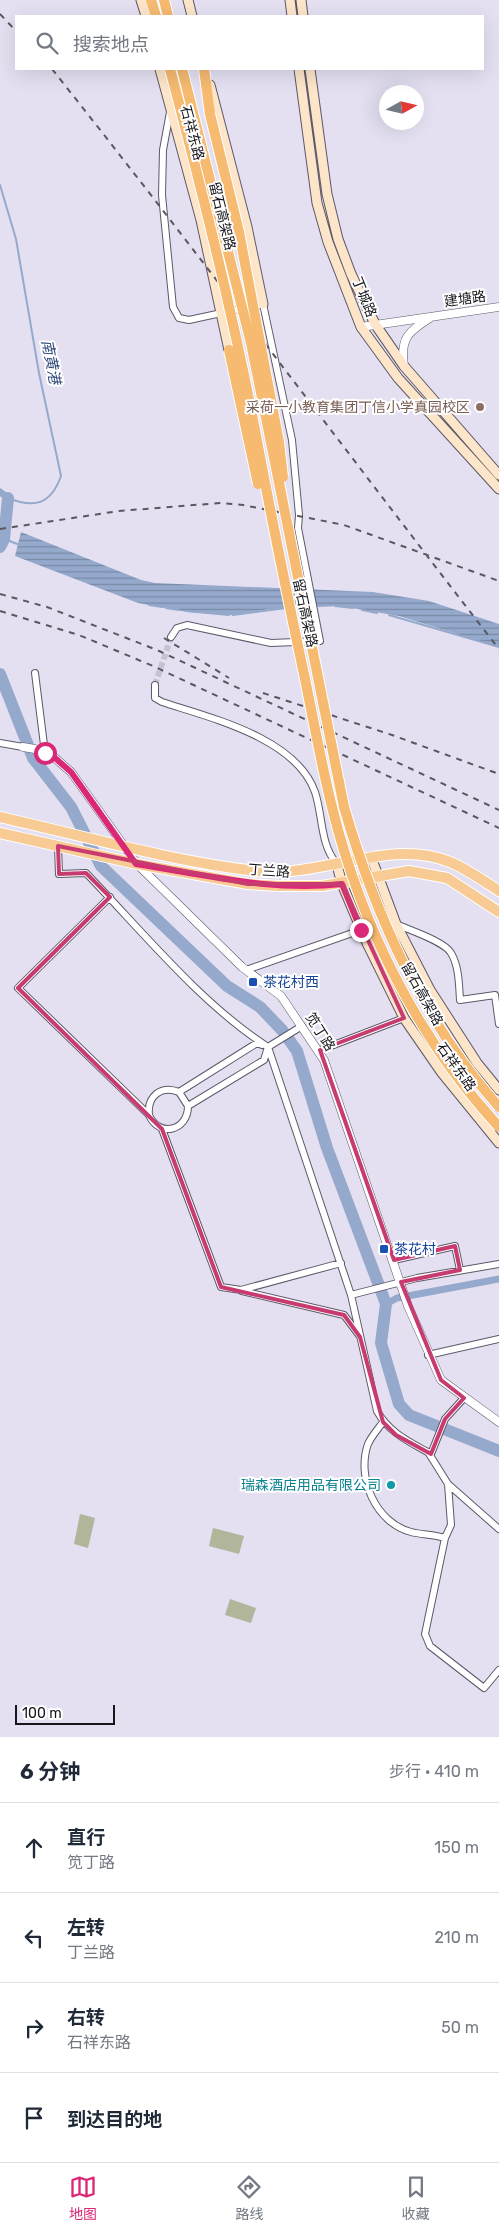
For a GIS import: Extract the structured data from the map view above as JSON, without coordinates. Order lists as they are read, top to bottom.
{
  "streets": {
    "highway": ["留石高架路"],
    "main road": ["石祥东路", "丁城路", "丁兰路"],
    "street": ["建塘路", "笕丁路"]
  },
  "crossings": [
    ["石祥东路", "丁兰路"],
    ["丁城路", "建塘路"],
    ["丁兰路", "笕丁路"]
  ],
  "water": ["南黄港"],
  "places": {
    "other": ["采荷一小教育集团丁信小学真园校区", "瑞森酒店用品有限公司"],
    "transit": ["茶花村西", "茶花村"]
  },
  "scale_bar": "100 m",
  "north": "right",
  "page": {
    "search": "搜索地点",
    "scale": "100 m",
    "heading": ["6 分钟", "步行 · 410 m"],
    "list": [
      ["直行", "笕丁路", "150 m"],
      ["左转", "丁兰路", "210 m"],
      ["右转", "石祥东路", "50 m"],
      "到达目的地"
    ],
    "nav": ["地图", "路线", "收藏"]
  }
}
